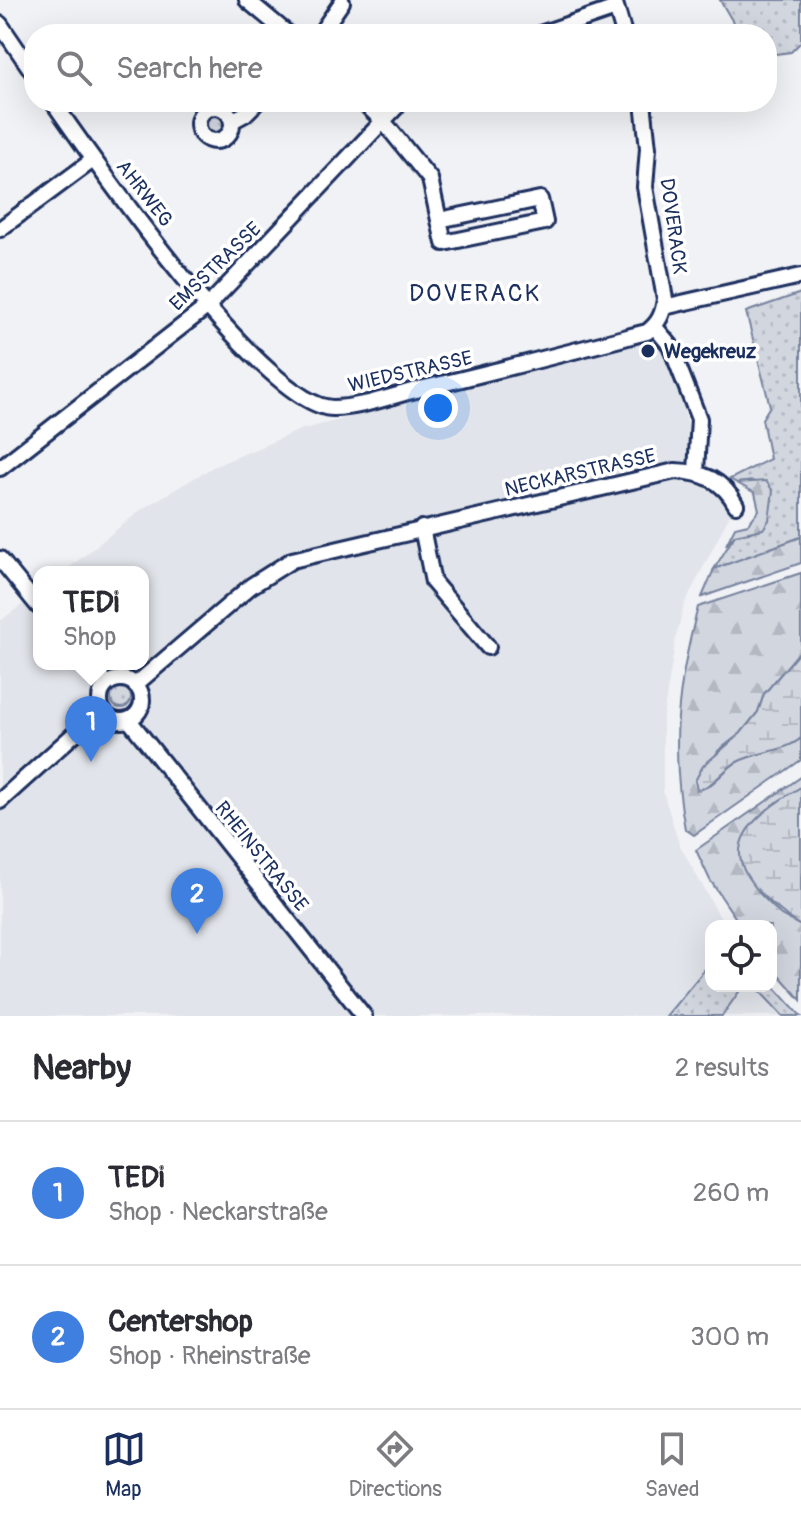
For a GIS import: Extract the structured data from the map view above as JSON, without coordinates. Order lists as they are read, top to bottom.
{
  "streets": {
    "street": [
      "AHRWEG",
      "DOVERACK",
      "EMSSTRASSE",
      "WIEDSTRASSE",
      "NECKARSTRASSE",
      "RHEINSTRASSE"
    ]
  },
  "crossings": [
    ["AHRWEG", "EMSSTRASSE"],
    ["AHRWEG", "WIEDSTRASSE"],
    ["EMSSTRASSE", "WIEDSTRASSE"],
    ["NECKARSTRASSE", "RHEINSTRASSE"]
  ],
  "districts": ["DOVERACK"],
  "places": ["Wegekreuz"],
  "page": {
    "search": "Search here",
    "popup": ["TEDi", "Shop"],
    "pins": ["1", "2"],
    "heading": ["Nearby", "2 results"],
    "list": [
      {
        "mark": "1",
        "name": "TEDi",
        "note": "Shop · Neckarstraße",
        "value": "260 m"
      },
      {
        "mark": "2",
        "name": "Centershop",
        "note": "Shop · Rheinstraße",
        "value": "300 m"
      }
    ],
    "nav": ["Map", "Directions", "Saved"]
  }
}
